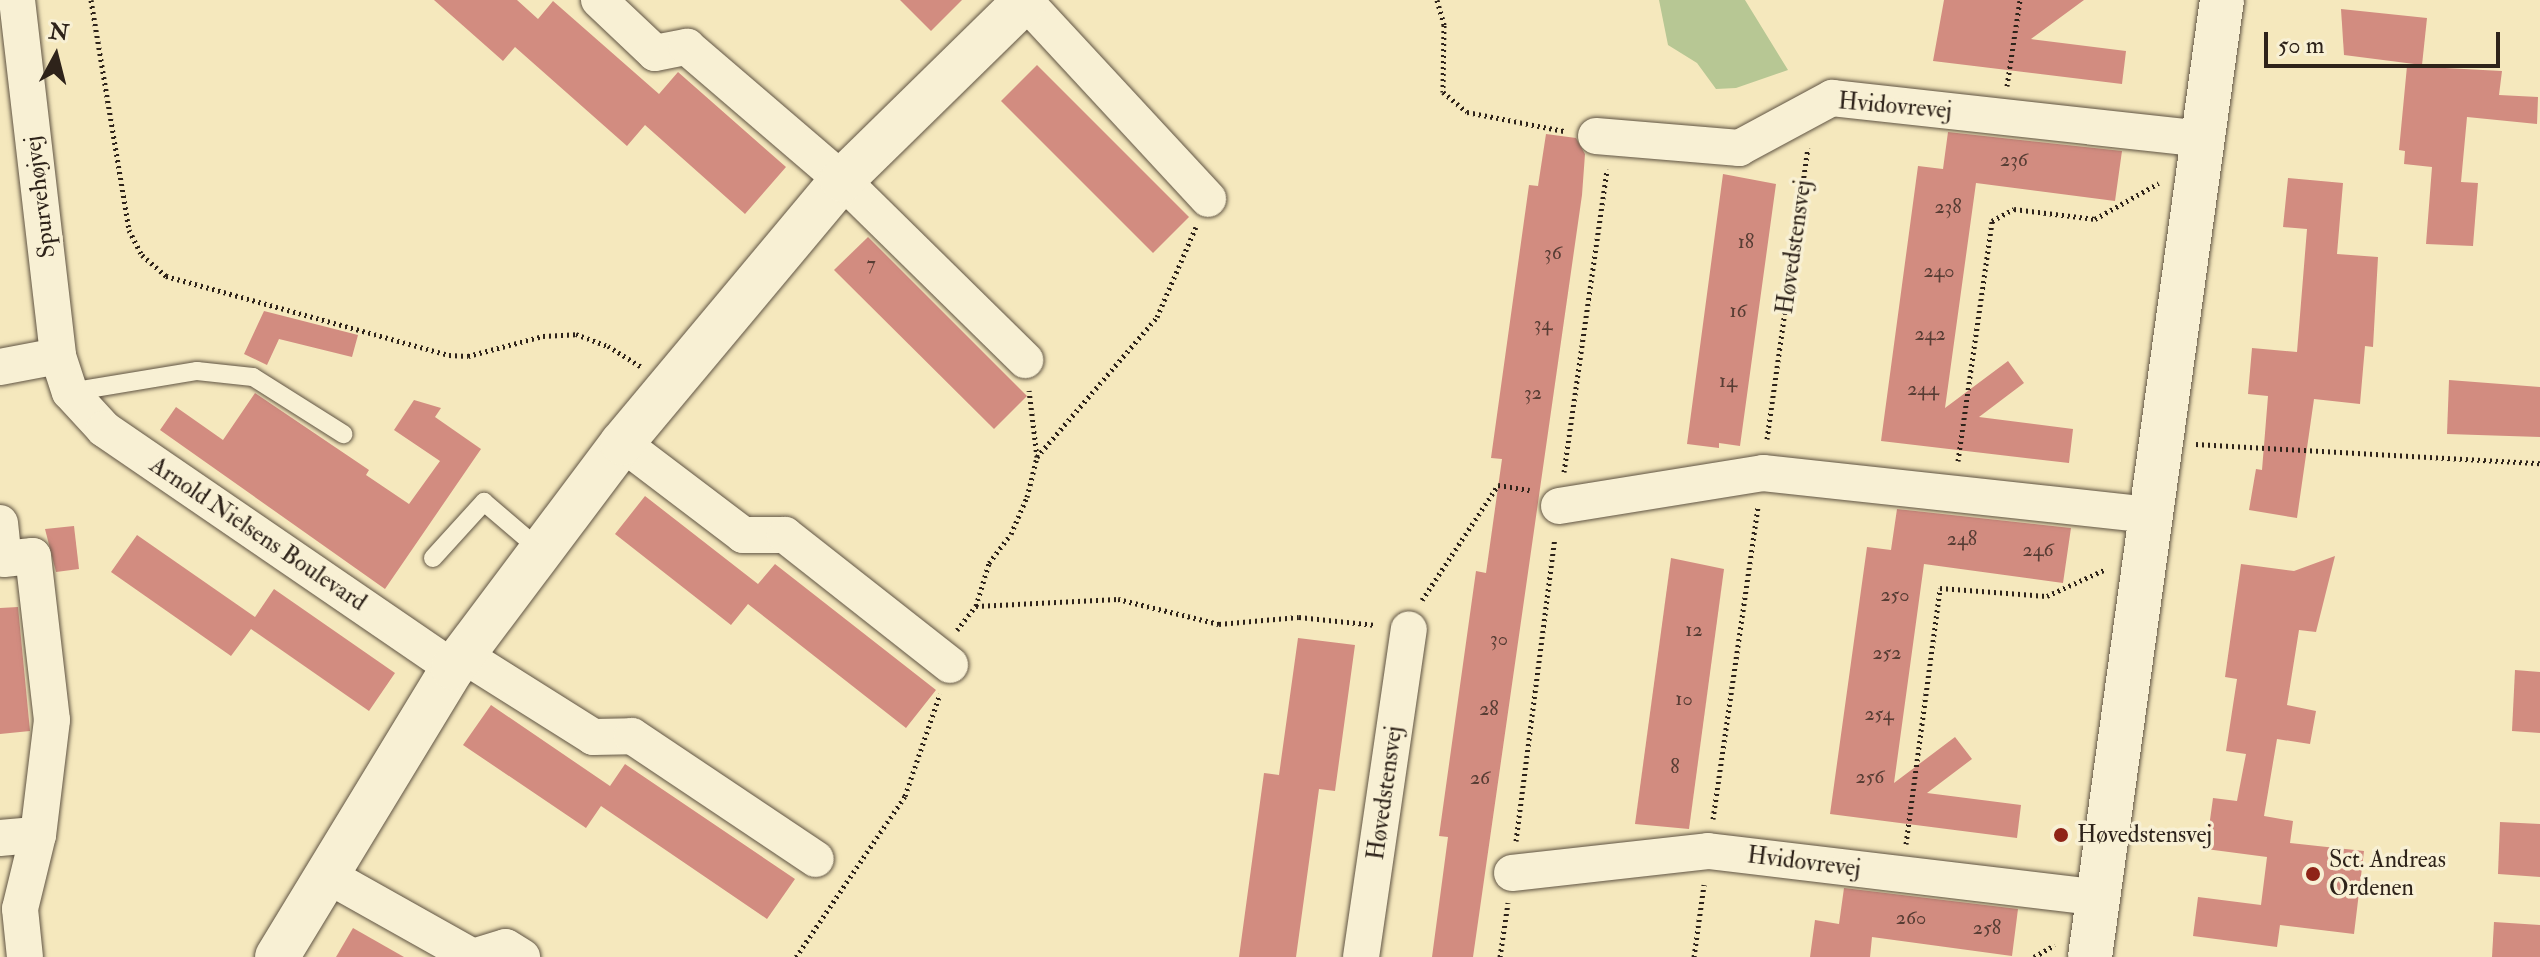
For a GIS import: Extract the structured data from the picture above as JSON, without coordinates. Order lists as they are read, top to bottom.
{
  "streets": {
    "street": [
      "Hvidovrevej",
      "Spurvehøjvej",
      "Høvedstensvej",
      "Arnold Nielsens Boulevard"
    ]
  },
  "crossings": [
    ["Hvidovrevej", "Høvedstensvej"],
    ["Spurvehøjvej", "Arnold Nielsens Boulevard"]
  ],
  "places": ["Høvedstensvej", "Sct. Andreas Ordenen"],
  "house_numbers": [
    "236",
    "238",
    "18",
    "36",
    "7",
    "240",
    "16",
    "34",
    "242",
    "14",
    "244",
    "32",
    "248",
    "246",
    "250",
    "12",
    "30",
    "252",
    "10",
    "28",
    "254",
    "8",
    "256",
    "26",
    "260",
    "258"
  ],
  "scale_bar": "50 m",
  "north": "top"
}
